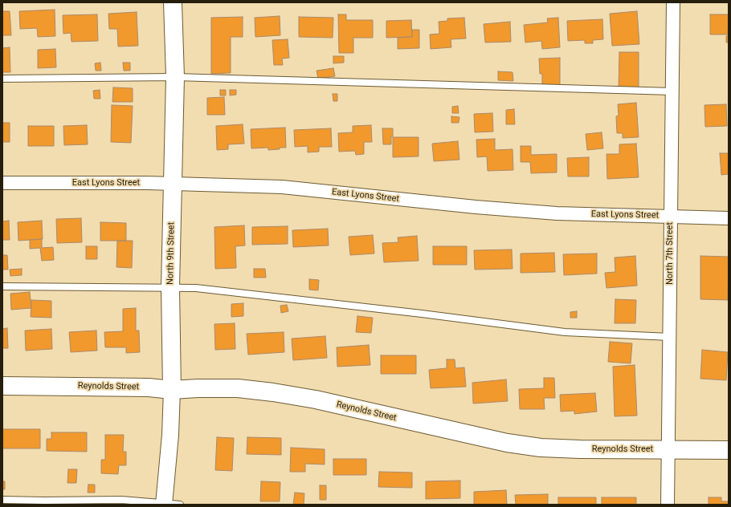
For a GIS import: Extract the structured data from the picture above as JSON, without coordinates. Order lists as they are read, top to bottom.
{
  "streets": {
    "main road": ["North 9th Street", "Reynolds Street"],
    "street": ["East Lyons Street", "North 7th Street"]
  },
  "crossings": [
    ["East Lyons Street", "North 9th Street"],
    ["East Lyons Street", "North 7th Street"],
    ["North 9th Street", "Reynolds Street"],
    ["North 7th Street", "Reynolds Street"]
  ]
}
